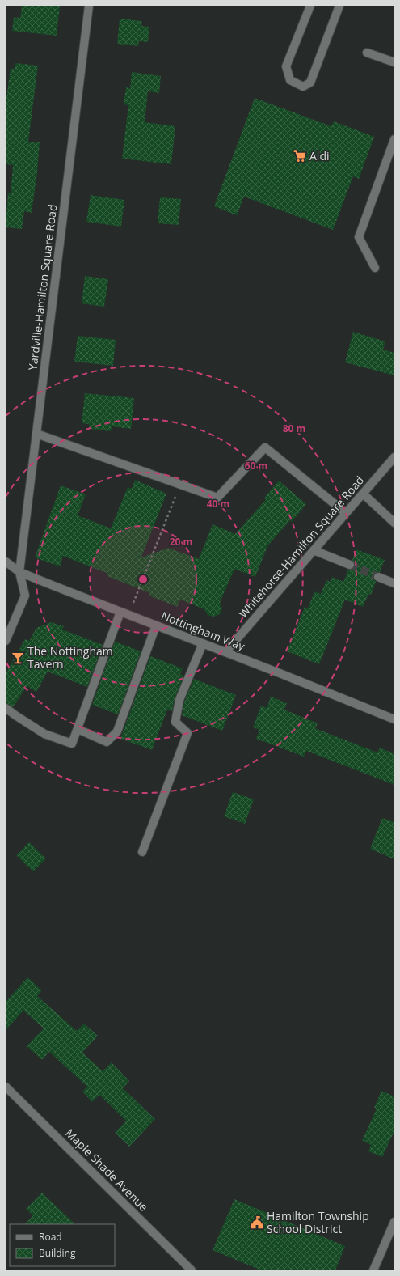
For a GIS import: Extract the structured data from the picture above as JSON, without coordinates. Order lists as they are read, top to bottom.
{
  "streets": {
    "street": [
      "Yardville-Hamilton Square Road",
      "Whitehorse-Hamilton Square Road",
      "Nottingham Way",
      "Maple Shade Avenue"
    ]
  },
  "crossings": [
    ["Yardville-Hamilton Square Road", "Nottingham Way"],
    ["Whitehorse-Hamilton Square Road", "Nottingham Way"]
  ],
  "places": {
    "supermarket": ["Aldi"],
    "bar": ["The Nottingham Tavern"],
    "public building": ["Hamilton Township School District"]
  },
  "legend": ["Road", "Building"],
  "rings": [
    "80 m",
    "60 m",
    "40 m",
    "20 m"
  ]
}
